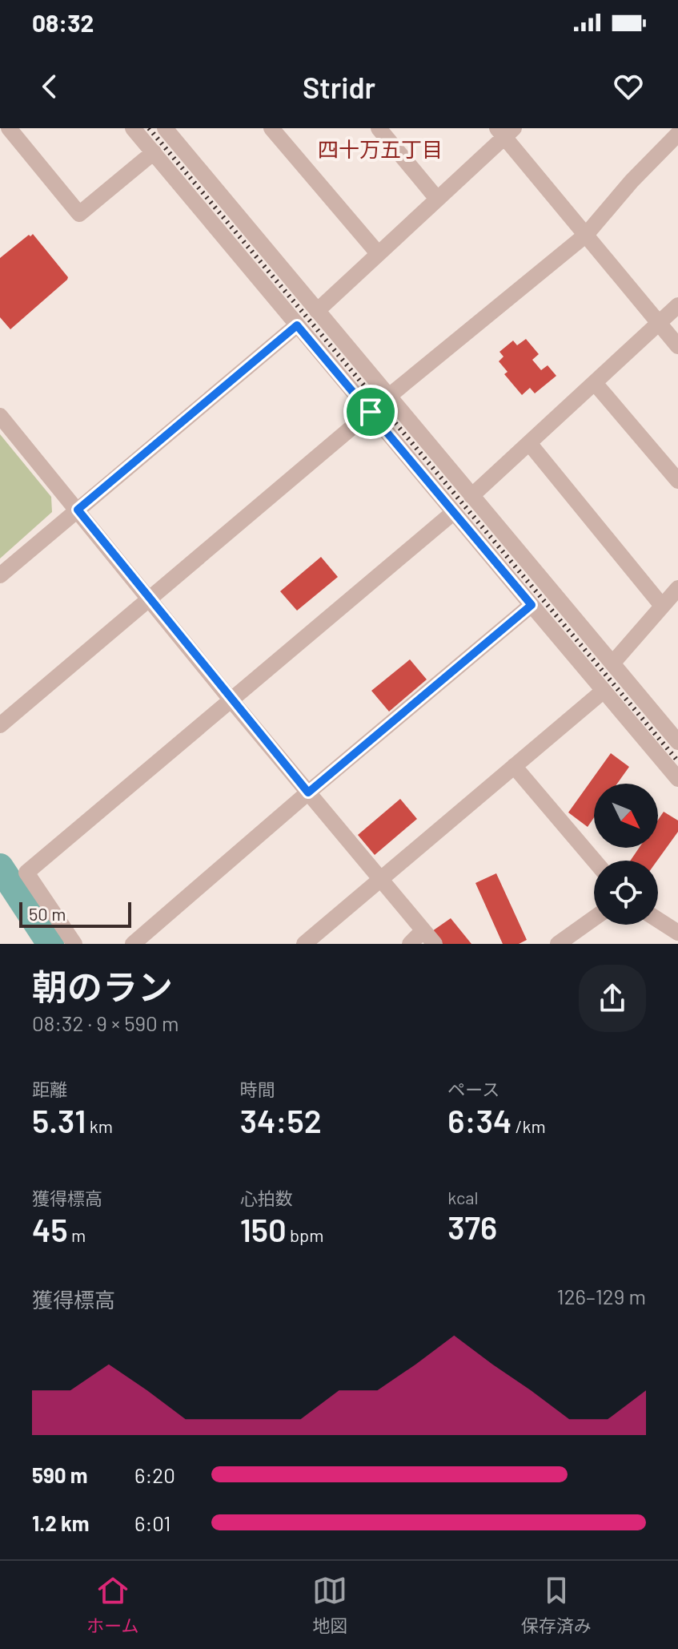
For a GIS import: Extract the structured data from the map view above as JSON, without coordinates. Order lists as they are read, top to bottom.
{
  "districts": ["四十万五丁目"],
  "scale_bar": "50 m",
  "north": "bottom right",
  "page": {
    "status": "08:32",
    "header": "Stridr",
    "scale": "50 m",
    "heading": ["朝のラン", "08:32 · 9 × 590 m"],
    "stats": [
      ["距離", "5.31 km"],
      ["時間", "34:52"],
      ["ペース", "6:34 /km"],
      ["獲得標高", "45 m"],
      ["心拍数", "150 bpm"],
      ["kcal", "376"]
    ],
    "chart": ["獲得標高", "126–129 m"],
    "list": [
      {
        "name": "590 m",
        "note": "6:20"
      },
      {
        "name": "1.2 km",
        "note": "6:01"
      }
    ],
    "tabs": ["ホーム", "地図", "保存済み"]
  }
}
